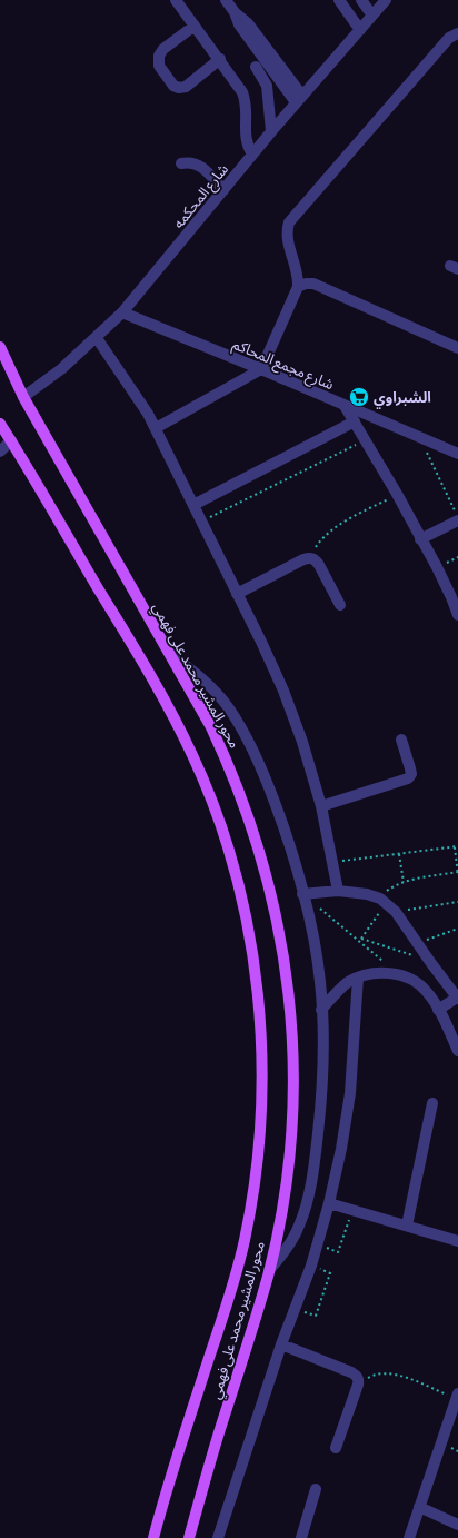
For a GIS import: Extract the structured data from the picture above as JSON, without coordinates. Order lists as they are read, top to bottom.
{
  "streets": {
    "main road": ["محور المشير محمد على فهمي"],
    "street": ["شارع المحكمه", "شارع مجمع المحاكم"]
  },
  "crossings": [
    ["شارع المحكمه", "شارع مجمع المحاكم"],
    ["شارع المحكمه", "محور المشير محمد على فهمي"]
  ],
  "places": {
    "supermarket": ["الشبراوي"]
  }
}
